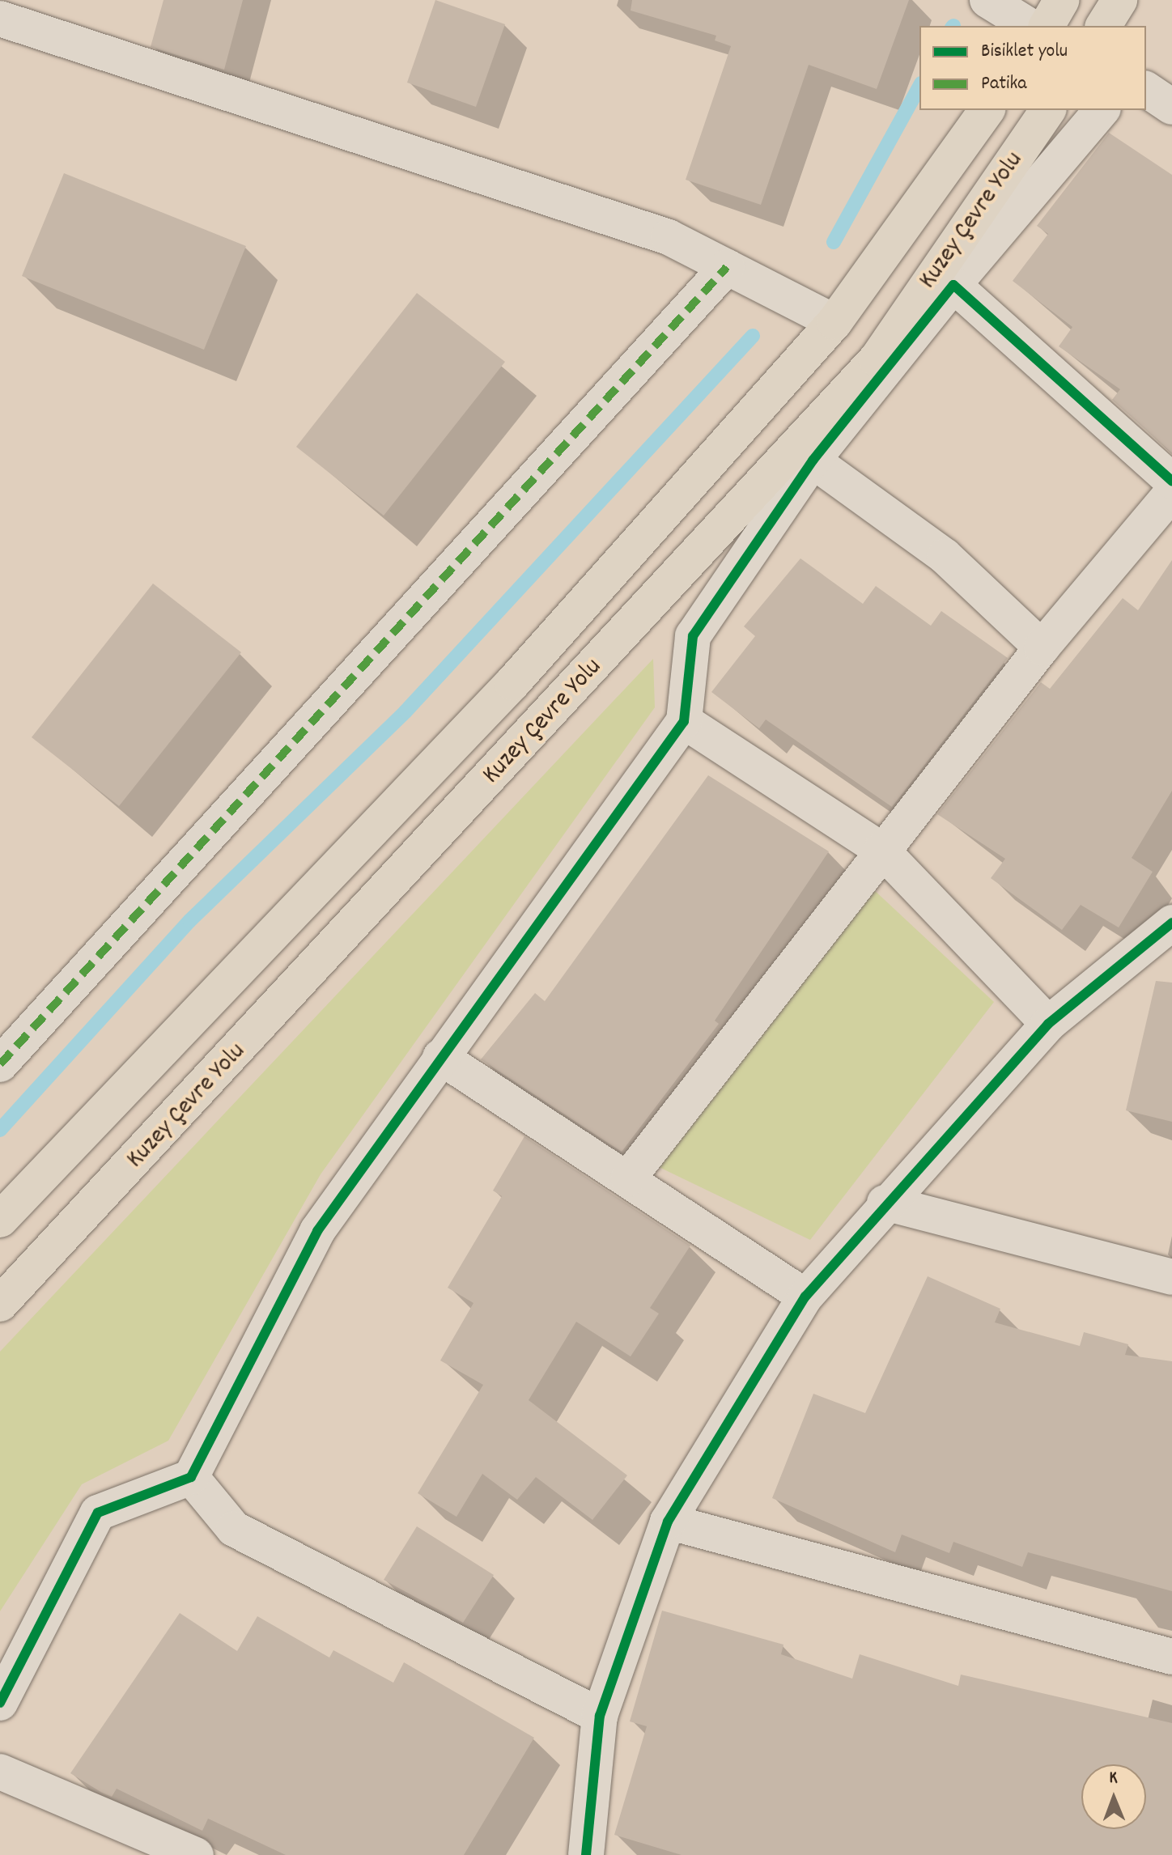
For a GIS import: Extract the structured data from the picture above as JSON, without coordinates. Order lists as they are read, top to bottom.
{
  "streets": {
    "main road": ["Kuzey Çevre Yolu"]
  },
  "legend": ["Bisiklet yolu", "Patika"],
  "north": "top"
}
